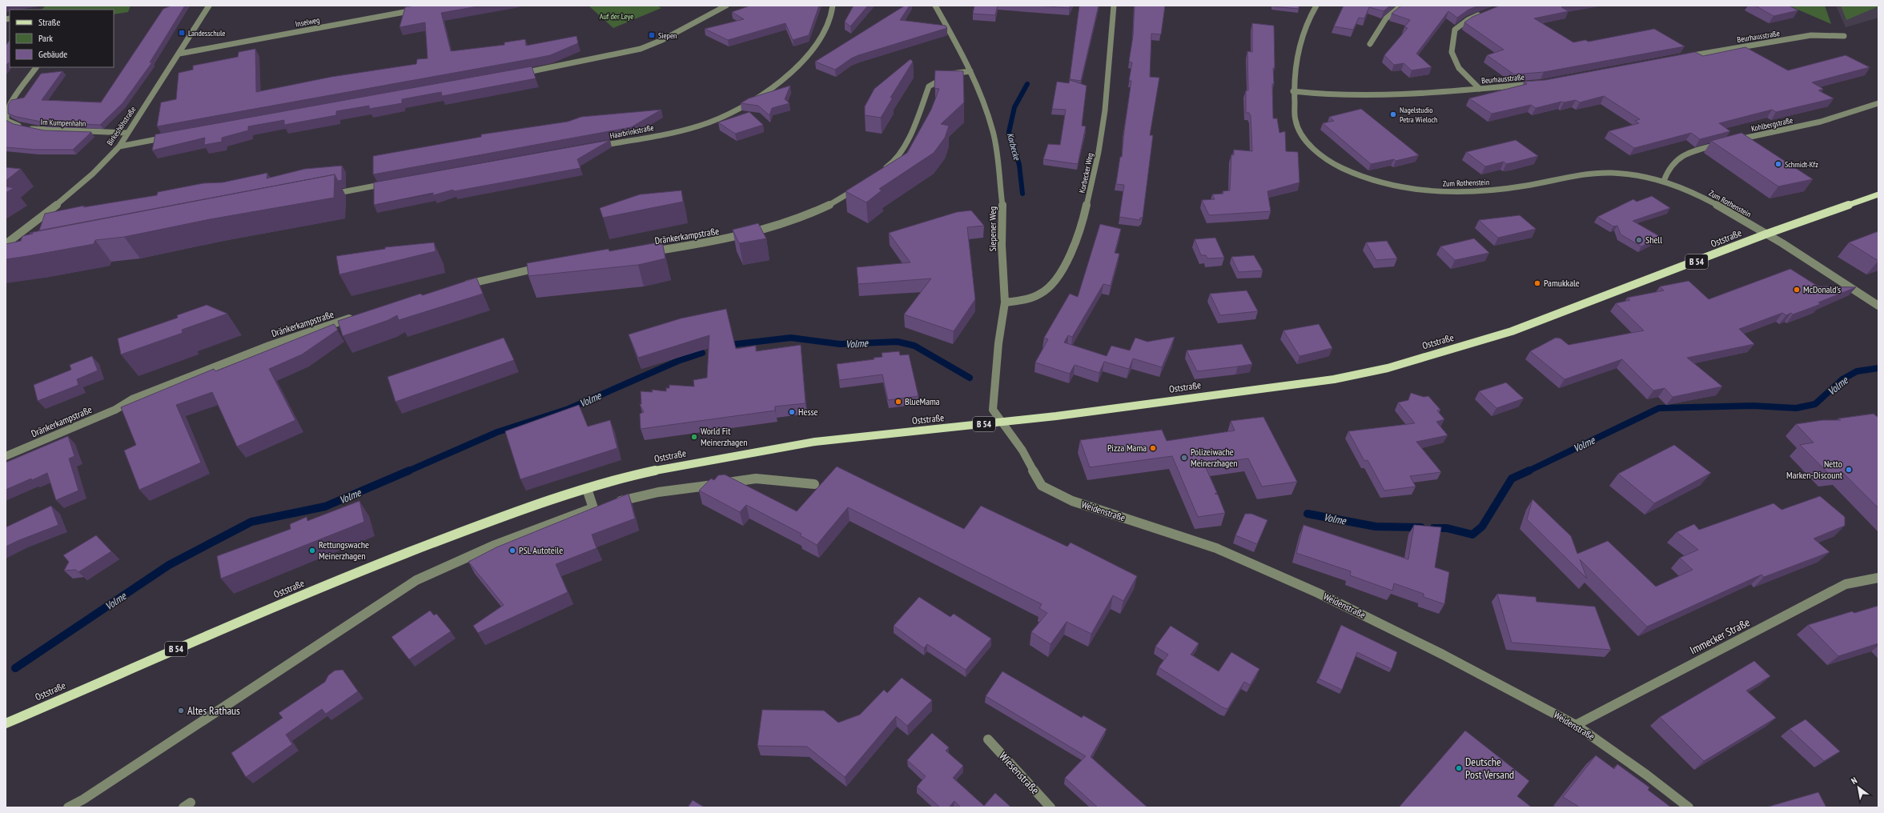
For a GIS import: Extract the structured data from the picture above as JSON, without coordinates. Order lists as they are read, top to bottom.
{
  "streets": {
    "main road": ["Oststraße", "B 54"],
    "street": [
      "Inselweg",
      "Beurhausstraße",
      "Im Kumpenhahn",
      "Kohlbergstraße",
      "Birkeshöhstraße",
      "Haarbrinkstraße",
      "Korbecker Weg",
      "Zum Rothenstein",
      "Siepener Weg",
      "Dränkerkampstraße",
      "Weidenstraße",
      "Immecker Straße",
      "Wiesenstraße"
    ]
  },
  "crossings": [
    ["Inselweg", "Birkeshöhstraße"],
    ["Beurhausstraße", "Zum Rothenstein"],
    ["Im Kumpenhahn", "Birkeshöhstraße"],
    ["Korbecker Weg", "Siepener Weg"],
    ["Zum Rothenstein", "Oststraße"],
    ["Siepener Weg", "Oststraße"],
    ["Siepener Weg", "Weidenstraße"],
    ["Oststraße", "Weidenstraße"],
    ["Weidenstraße", "Immecker Straße"]
  ],
  "water": ["Korbecke", "Volme"],
  "parks": ["Auf der Leye"],
  "places": {
    "transit": ["Landesschule", "Siepen"],
    "other": [
      "Nagelstudio Petra Wieloch",
      "Schmidt-Kfz",
      "Shell",
      "Pamukkale",
      "McDonald's",
      "BlueMama",
      "Hesse",
      "World Fit Meinerzhagen",
      "Pizza Mama",
      "Polizeiwache Meinerzhagen",
      "Netto Marken-Discount",
      "Rettungswache Meinerzhagen",
      "PSL Autoteile",
      "Altes Rathaus",
      "Deutsche Post Versand"
    ]
  },
  "legend": ["Straße", "Park", "Gebäude"],
  "north": "top left"
}
